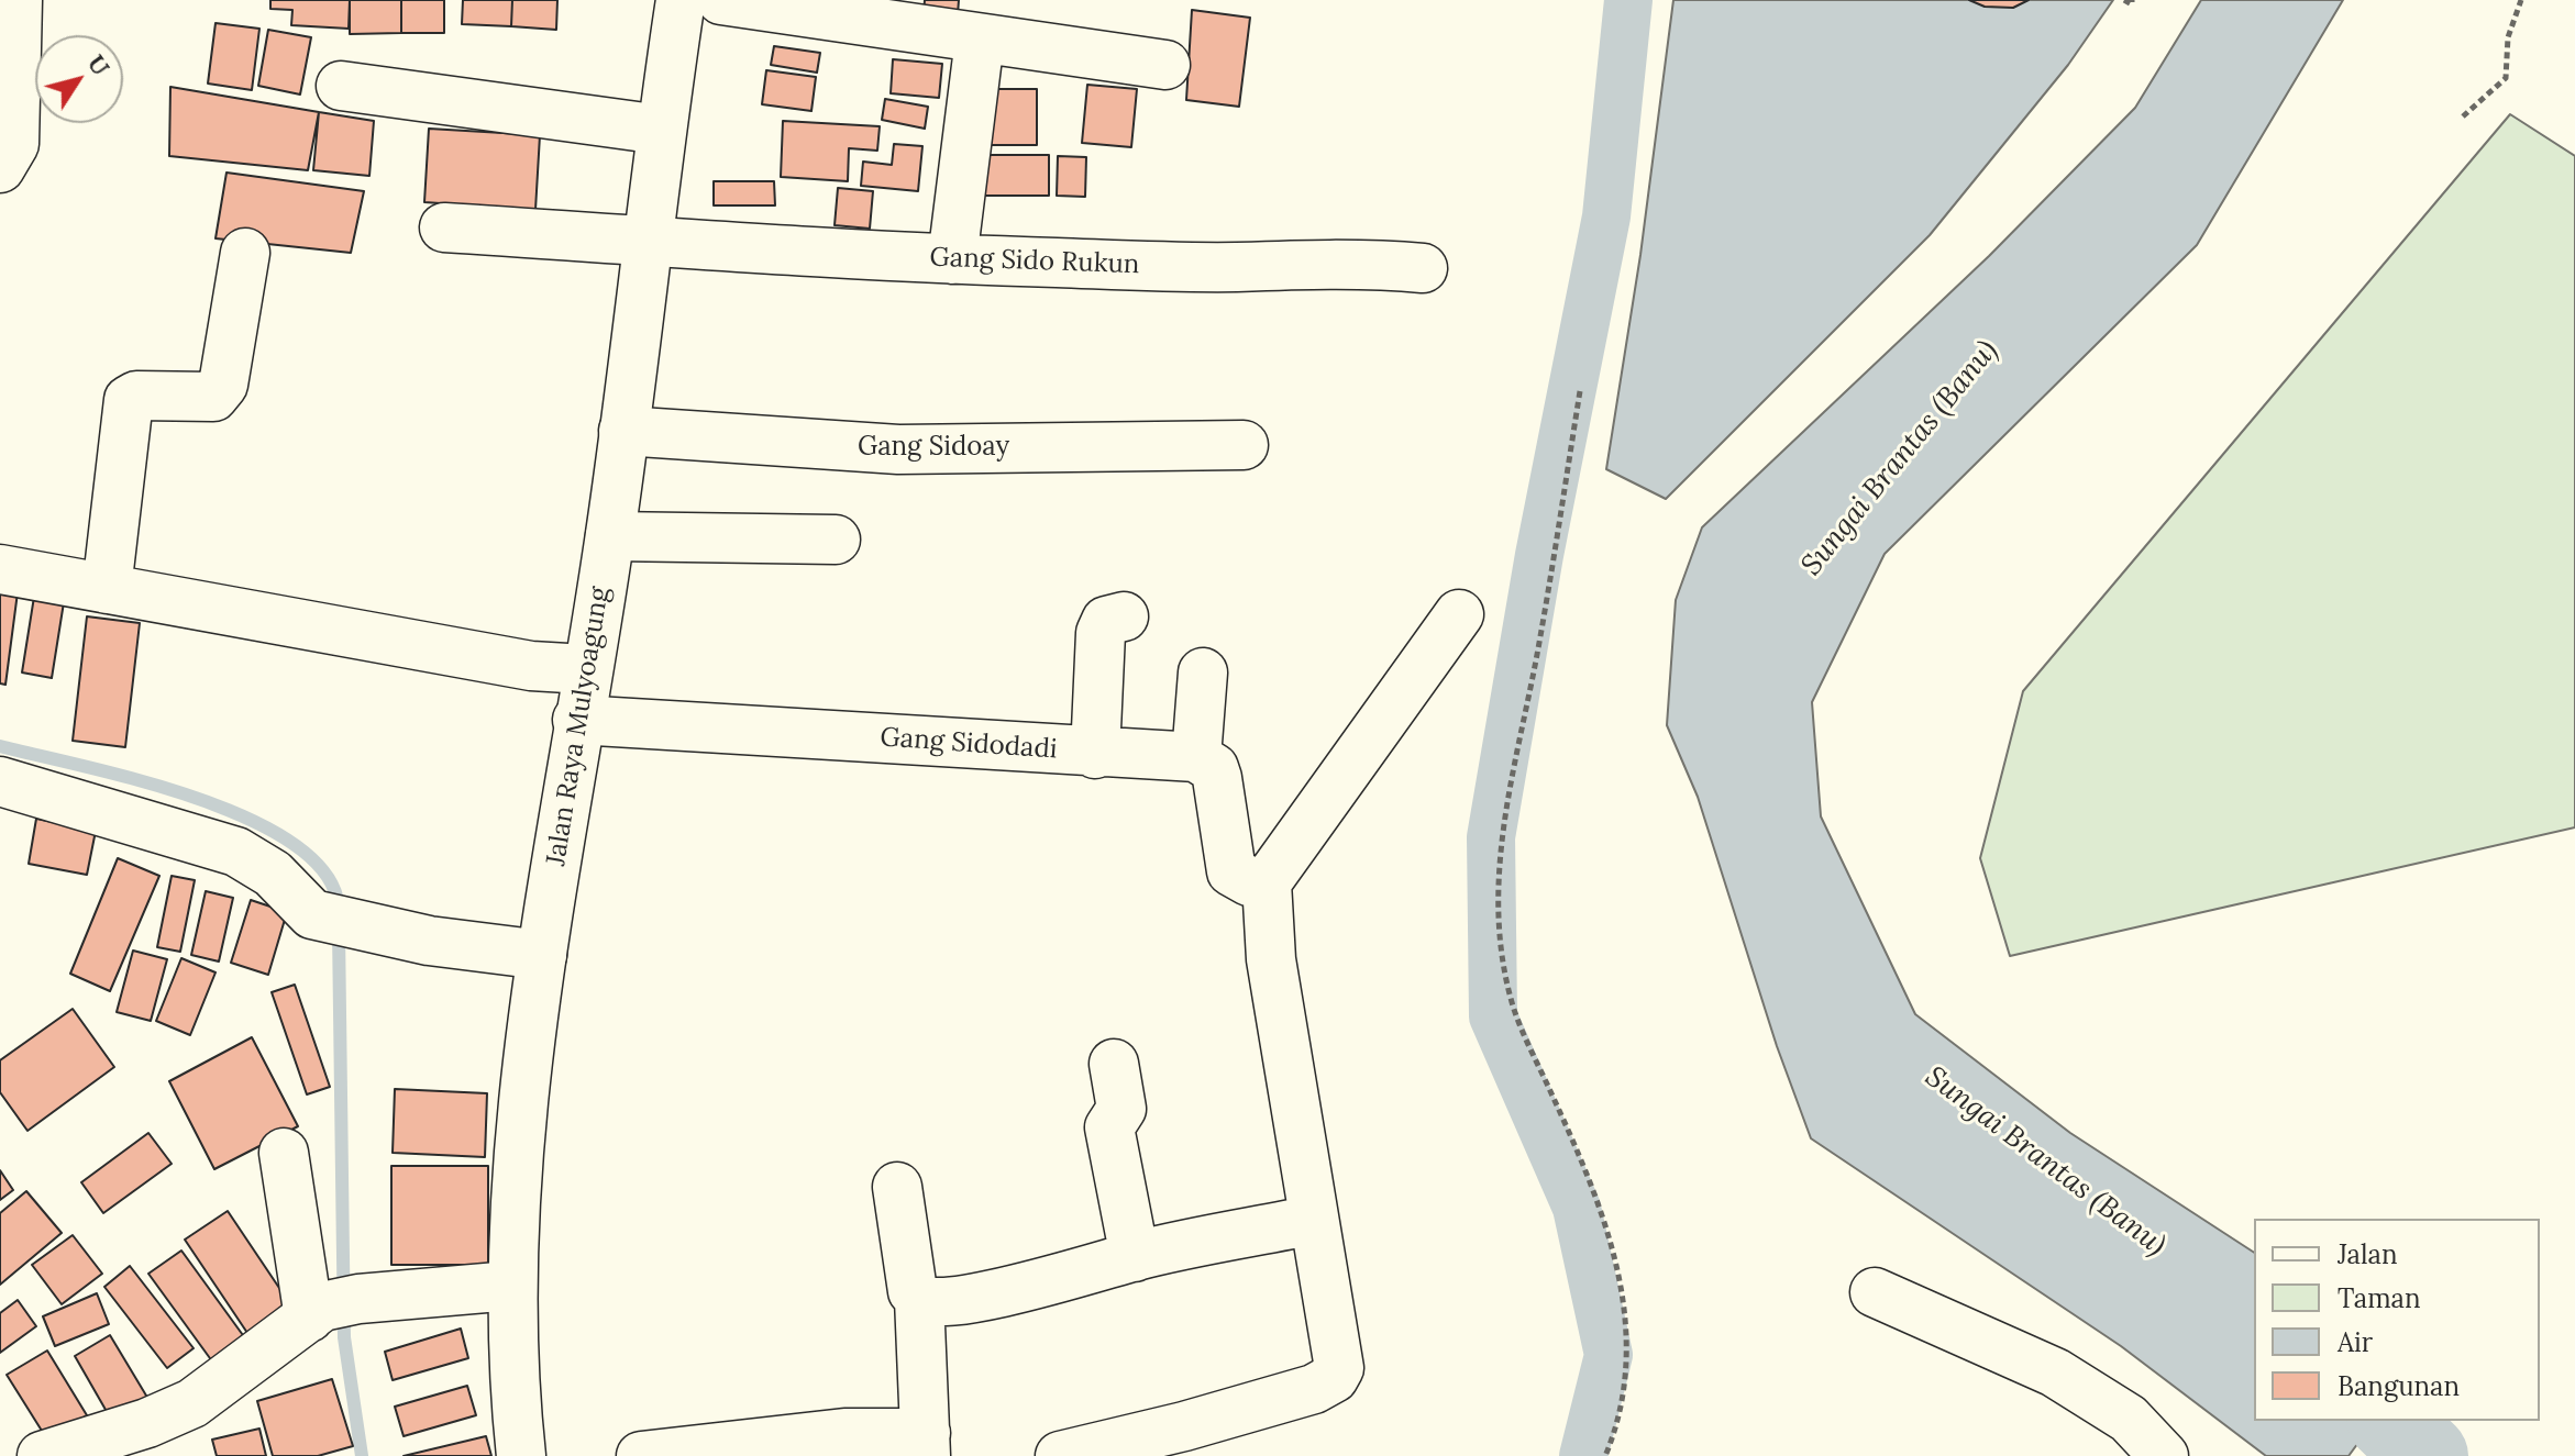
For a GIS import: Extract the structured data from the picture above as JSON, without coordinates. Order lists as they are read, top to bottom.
{
  "streets": {
    "street": [
      "Gang Sido Rukun",
      "Gang Sidoay",
      "Jalan Raya Mulyoagung",
      "Gang Sidodadi"
    ]
  },
  "crossings": [
    ["Gang Sido Rukun", "Jalan Raya Mulyoagung"],
    ["Gang Sidoay", "Jalan Raya Mulyoagung"],
    ["Jalan Raya Mulyoagung", "Gang Sidodadi"]
  ],
  "water": ["Sungai Brantas (Banu)"],
  "legend": [
    "Jalan",
    "Taman",
    "Air",
    "Bangunan"
  ],
  "north": "top right"
}
